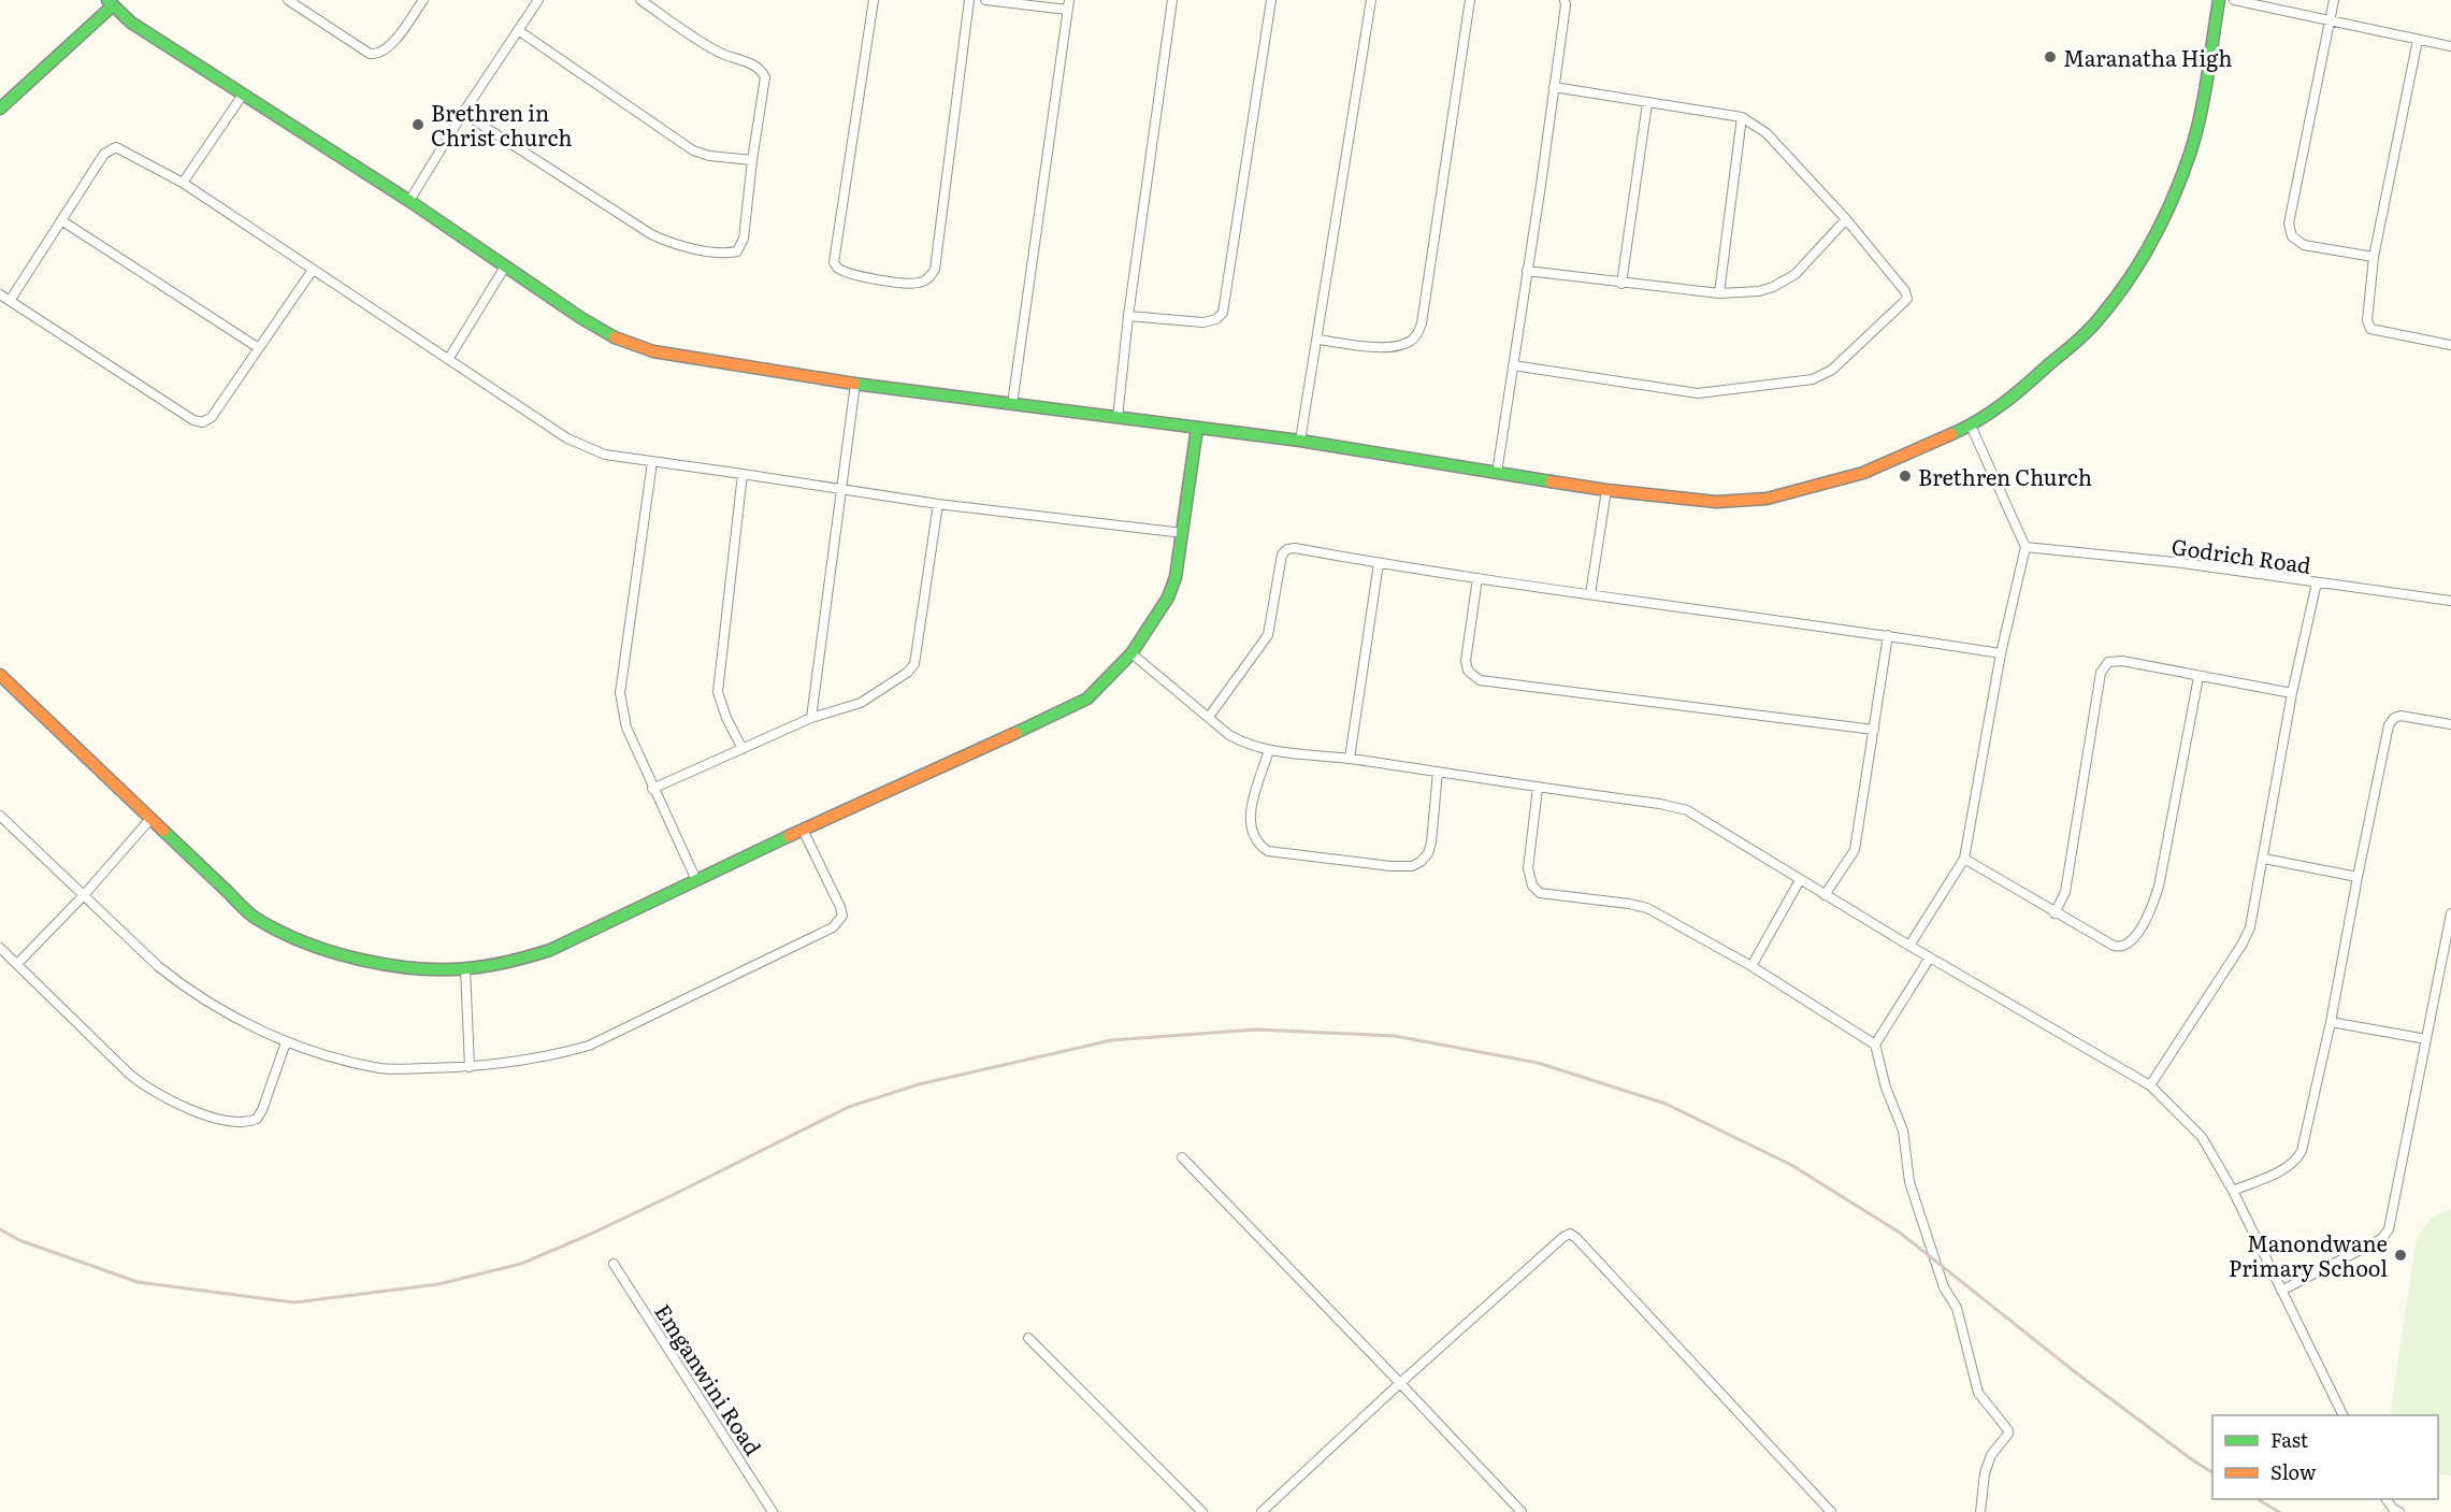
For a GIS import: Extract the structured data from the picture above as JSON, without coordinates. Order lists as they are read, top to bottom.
{
  "streets": {
    "street": ["Godrich Road", "Emganwini Road"]
  },
  "places": [
    "Maranatha High",
    "Brethren in Christ church",
    "Brethren Church",
    "Manondwane Primary School"
  ],
  "legend": ["Fast", "Slow"]
}
